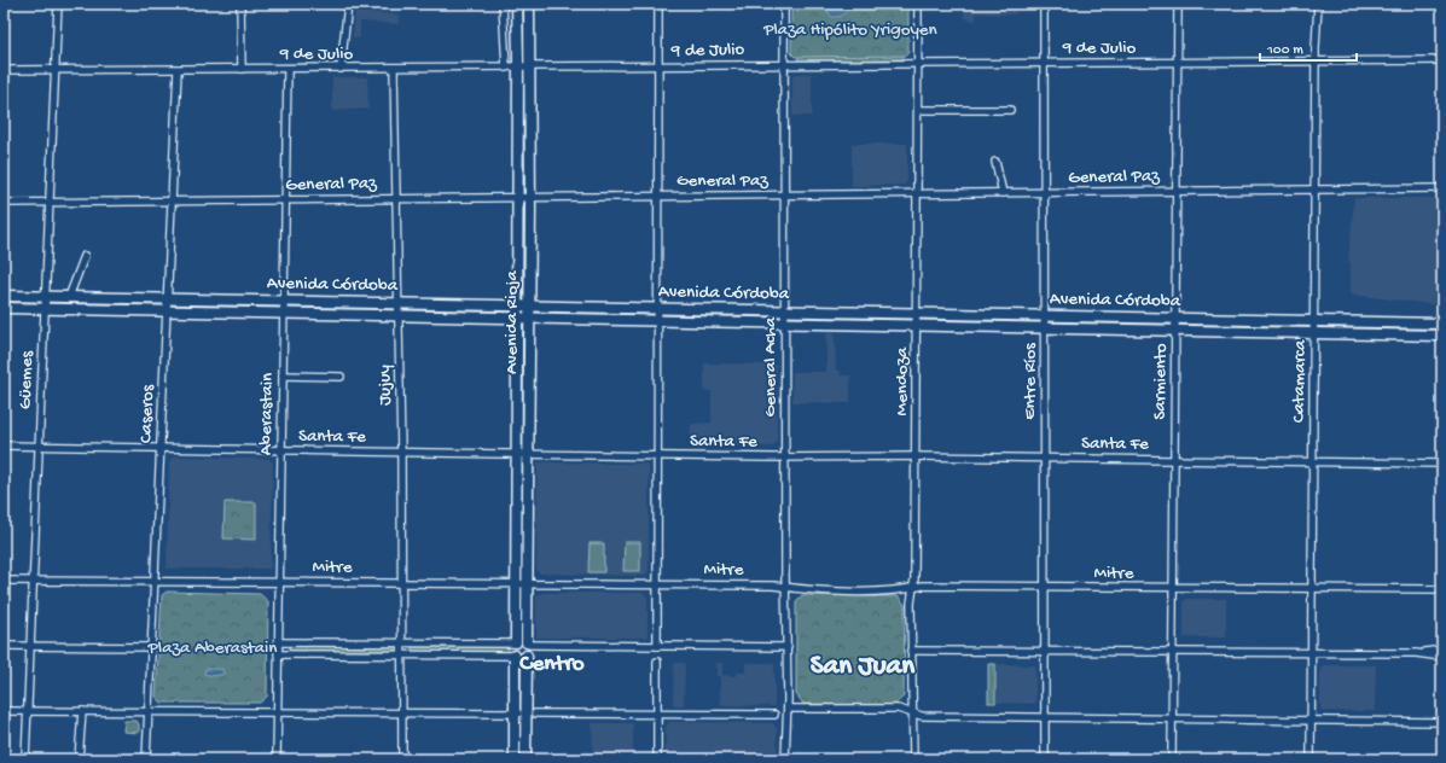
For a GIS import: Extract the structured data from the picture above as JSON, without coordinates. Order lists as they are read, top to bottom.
{
  "streets": {
    "main road": ["Avenida Córdoba", "Avenida Rioja"],
    "street": [
      "9 de Julio",
      "General Paz",
      "General Acha",
      "Güemes",
      "Mendoza",
      "Entre Ríos",
      "Sarmiento",
      "Catamarca",
      "Jujuy",
      "Caseros",
      "Aberastain",
      "Santa Fe",
      "Mitre"
    ]
  },
  "crossings": [
    ["9 de Julio", "Avenida Rioja"],
    ["9 de Julio", "General Acha"],
    ["9 de Julio", "Güemes"],
    ["9 de Julio", "Mendoza"],
    ["9 de Julio", "Entre Ríos"],
    ["9 de Julio", "Sarmiento"],
    ["9 de Julio", "Catamarca"],
    ["9 de Julio", "Jujuy"],
    ["9 de Julio", "Caseros"],
    ["9 de Julio", "Aberastain"],
    ["General Paz", "Avenida Rioja"],
    ["General Paz", "General Acha"],
    ["General Paz", "Güemes"],
    ["General Paz", "Mendoza"],
    ["General Paz", "Entre Ríos"],
    ["General Paz", "Sarmiento"],
    ["General Paz", "Catamarca"],
    ["General Paz", "Jujuy"],
    ["General Paz", "Caseros"],
    ["General Paz", "Aberastain"],
    ["Avenida Córdoba", "Avenida Rioja"],
    ["Avenida Córdoba", "General Acha"],
    ["Avenida Córdoba", "Güemes"],
    ["Avenida Córdoba", "Mendoza"],
    ["Avenida Córdoba", "Entre Ríos"],
    ["Avenida Córdoba", "Sarmiento"],
    ["Avenida Córdoba", "Catamarca"],
    ["Avenida Córdoba", "Jujuy"],
    ["Avenida Córdoba", "Caseros"],
    ["Avenida Córdoba", "Aberastain"],
    ["Avenida Rioja", "Santa Fe"],
    ["Avenida Rioja", "Mitre"],
    ["General Acha", "Santa Fe"],
    ["General Acha", "Mitre"],
    ["Güemes", "Santa Fe"],
    ["Güemes", "Mitre"],
    ["Mendoza", "Santa Fe"],
    ["Mendoza", "Mitre"],
    ["Entre Ríos", "Santa Fe"],
    ["Entre Ríos", "Mitre"],
    ["Sarmiento", "Santa Fe"],
    ["Sarmiento", "Mitre"],
    ["Catamarca", "Santa Fe"],
    ["Catamarca", "Mitre"],
    ["Jujuy", "Santa Fe"],
    ["Jujuy", "Mitre"],
    ["Caseros", "Santa Fe"],
    ["Caseros", "Mitre"],
    ["Aberastain", "Santa Fe"],
    ["Aberastain", "Mitre"]
  ],
  "districts": ["Centro", "San Juan"],
  "parks": ["Plaza Hipólito Yrigoyen", "Plaza Aberastain"],
  "scale_bar": "100 m"
}
